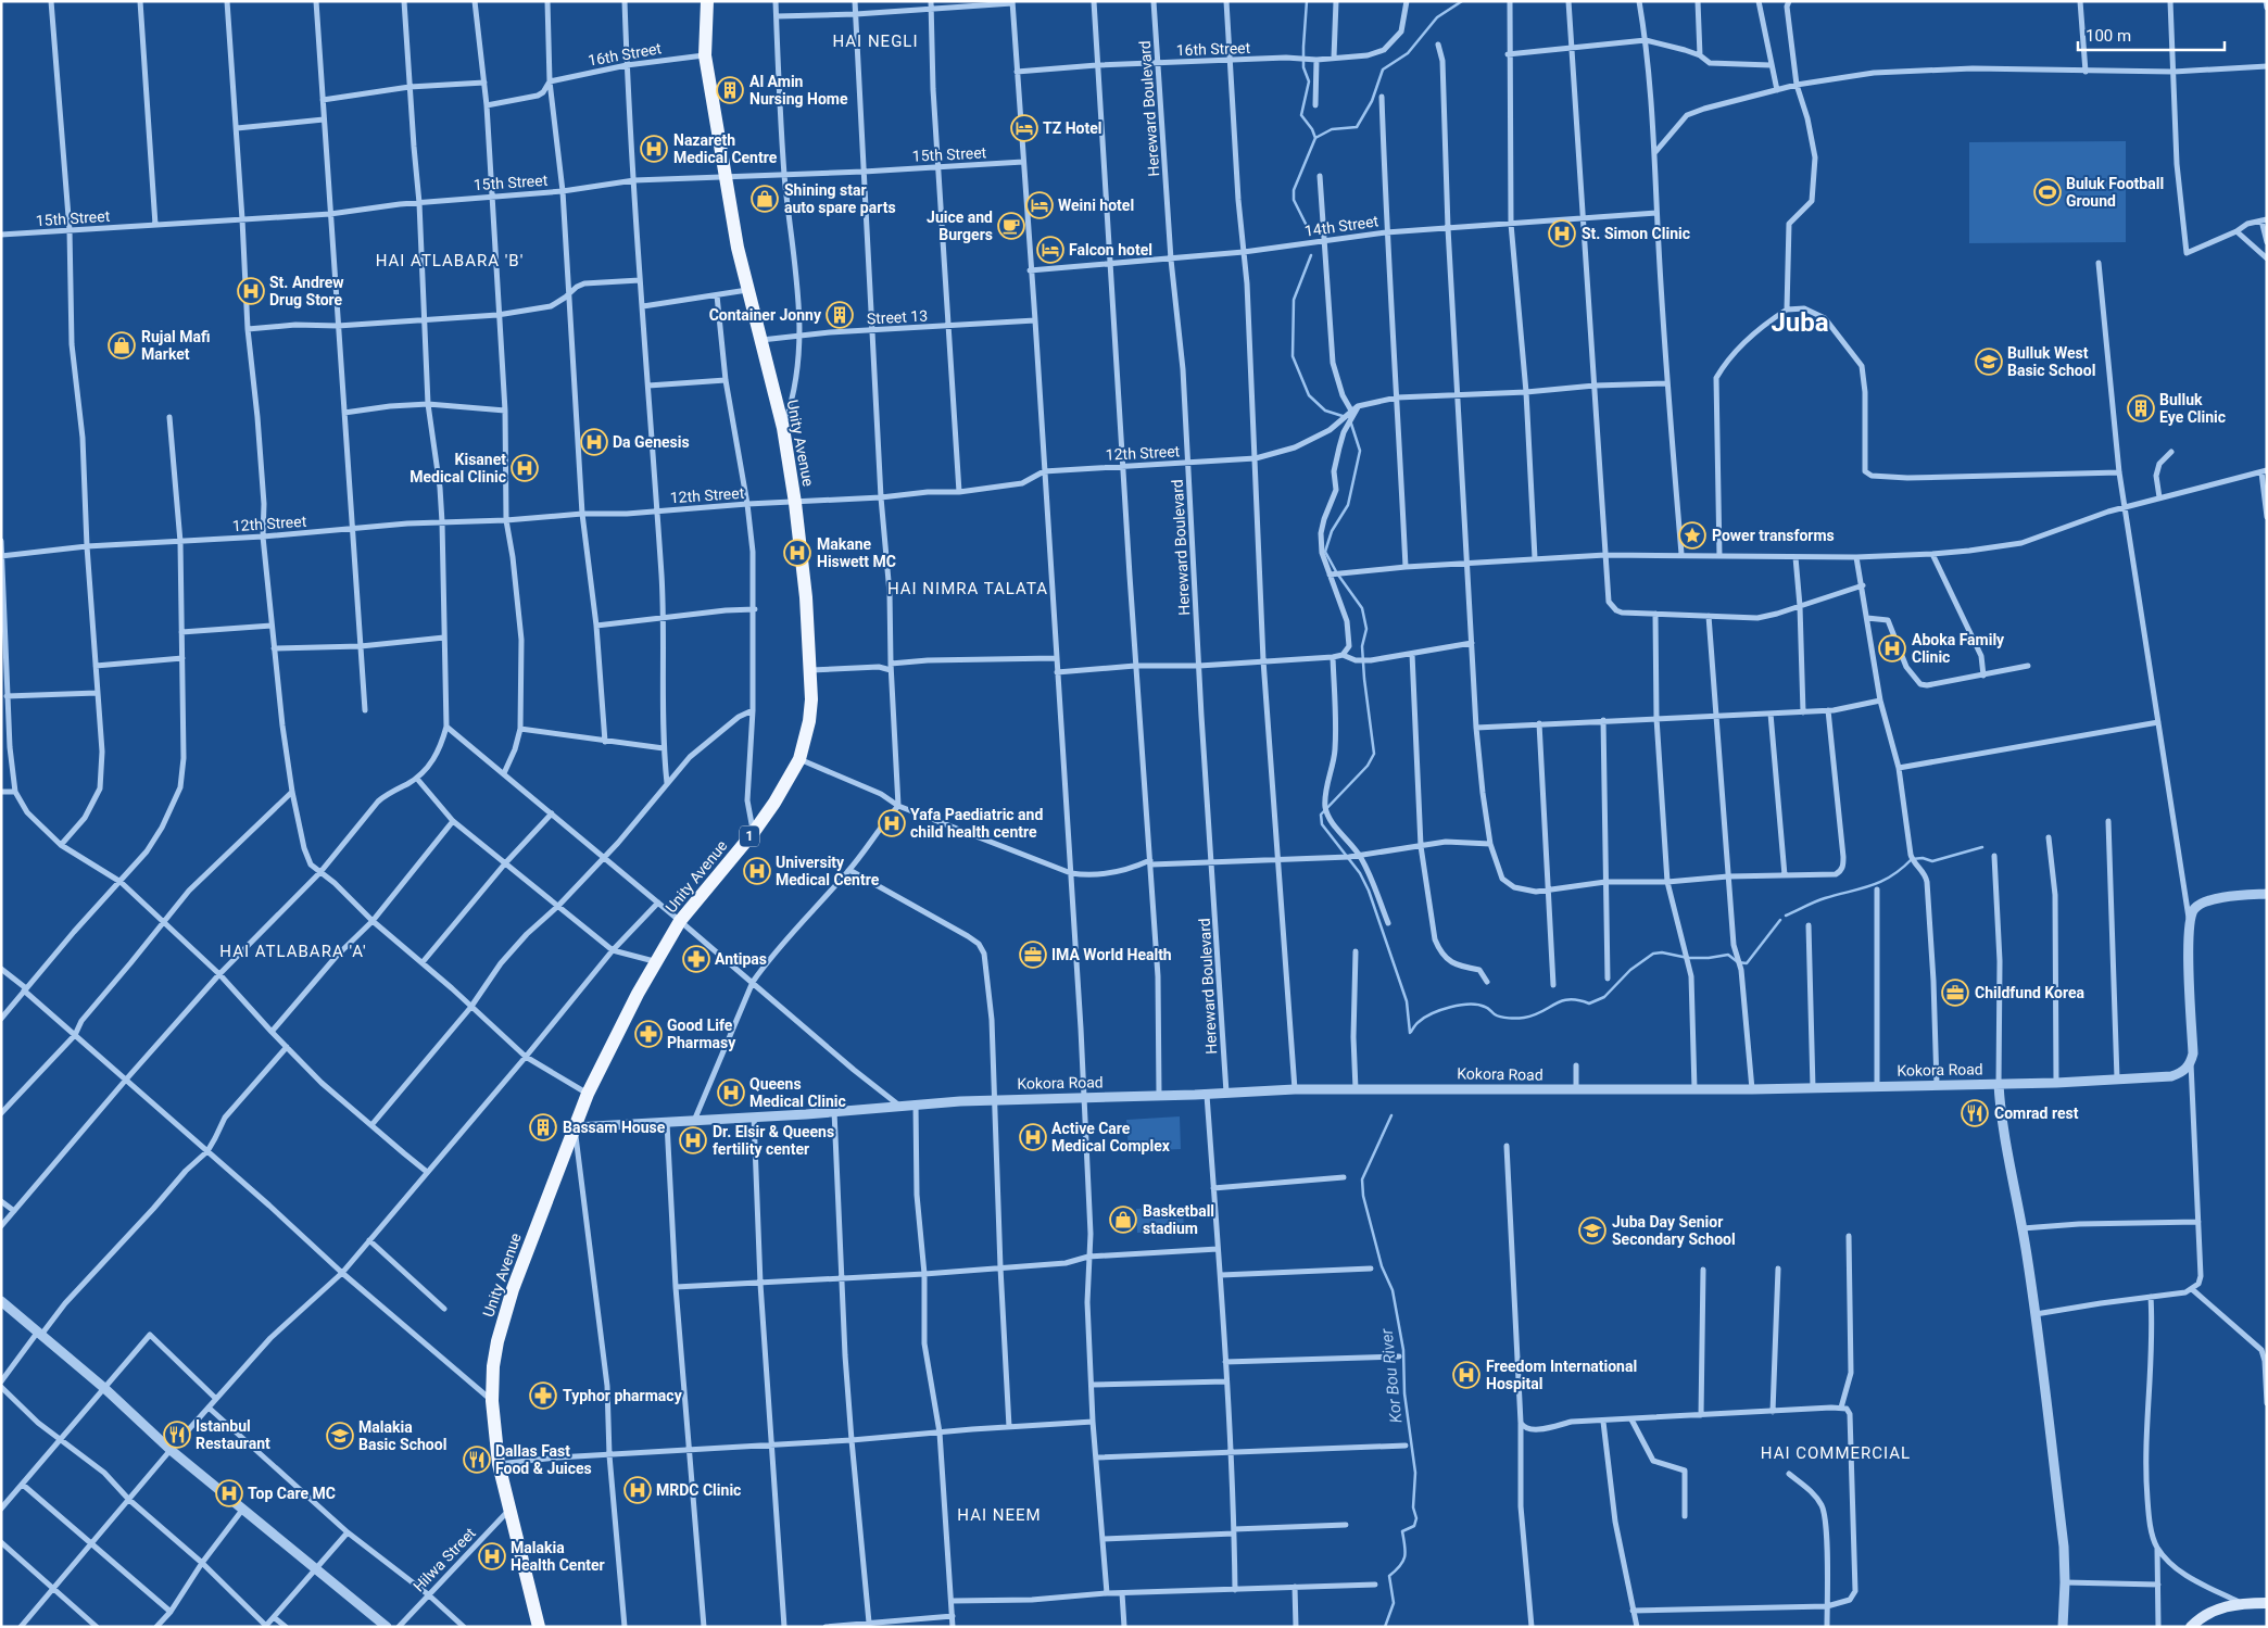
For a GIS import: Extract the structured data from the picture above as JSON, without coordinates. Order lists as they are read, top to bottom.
{
  "streets": {
    "main road": ["Unity Avenue", "1"],
    "street": [
      "16th Street",
      "Hereward Boulevard",
      "15th Street",
      "14th Street",
      "Street 13",
      "12th Street",
      "Kokora Road",
      "Hilwa Street"
    ]
  },
  "crossings": [
    ["16th Street", "Hereward Boulevard"],
    ["16th Street", "Unity Avenue"],
    ["Hereward Boulevard", "14th Street"],
    ["Hereward Boulevard", "12th Street"],
    ["Hereward Boulevard", "Kokora Road"],
    ["15th Street", "Unity Avenue"],
    ["Street 13", "Unity Avenue"],
    ["Unity Avenue", "12th Street"],
    ["Unity Avenue", "Kokora Road"],
    ["Unity Avenue", "Hilwa Street"]
  ],
  "districts": [
    "HAI NEGLI",
    "HAI ATLABARA 'B'",
    "Juba",
    "HAI NIMRA TALATA",
    "HAI ATLABARA 'A'",
    "HAI COMMERCIAL",
    "HAI NEEM"
  ],
  "water": ["Kor Bou River"],
  "places": {
    "building": [
      "Al Amin Nursing Home",
      "Container Jonny",
      "Bulluk Eye Clinic",
      "Bassam House"
    ],
    "hotel": ["TZ Hotel", "Weini hotel", "Falcon hotel"],
    "hospital": [
      "Nazareth Medical Centre",
      "St. Simon Clinic",
      "St. Andrew Drug Store",
      "Da Genesis",
      "Kisanet Medical Clinic",
      "Makane Hiswett MC",
      "Aboka Family Clinic",
      "Yafa Paediatric and child health centre",
      "University Medical Centre",
      "Queens Medical Clinic",
      "Active Care Medical Complex",
      "Dr. Elsir & Queens fertility center",
      "Freedom International Hospital",
      "MRDC Clinic",
      "Top Care MC",
      "Malakia Health Center"
    ],
    "sports": ["Buluk Football Ground"],
    "shop": ["Shining star auto spare parts", "Rujal Mafi Market", "Basketball stadium"],
    "cafe": ["Juice and Burgers"],
    "school or university": ["Bulluk West Basic School", "Juba Day Senior Secondary School", "Malakia Basic School"],
    "place": ["Power transforms"],
    "office": ["IMA World Health", "Childfund Korea"],
    "pharmacy": ["Antipas", "Good Life Pharmasy", "Typhor pharmacy"],
    "restaurant": ["Comrad rest", "Istanbul Restaurant", "Dallas Fast Food & Juices"]
  },
  "scale_bar": "100 m"
}
